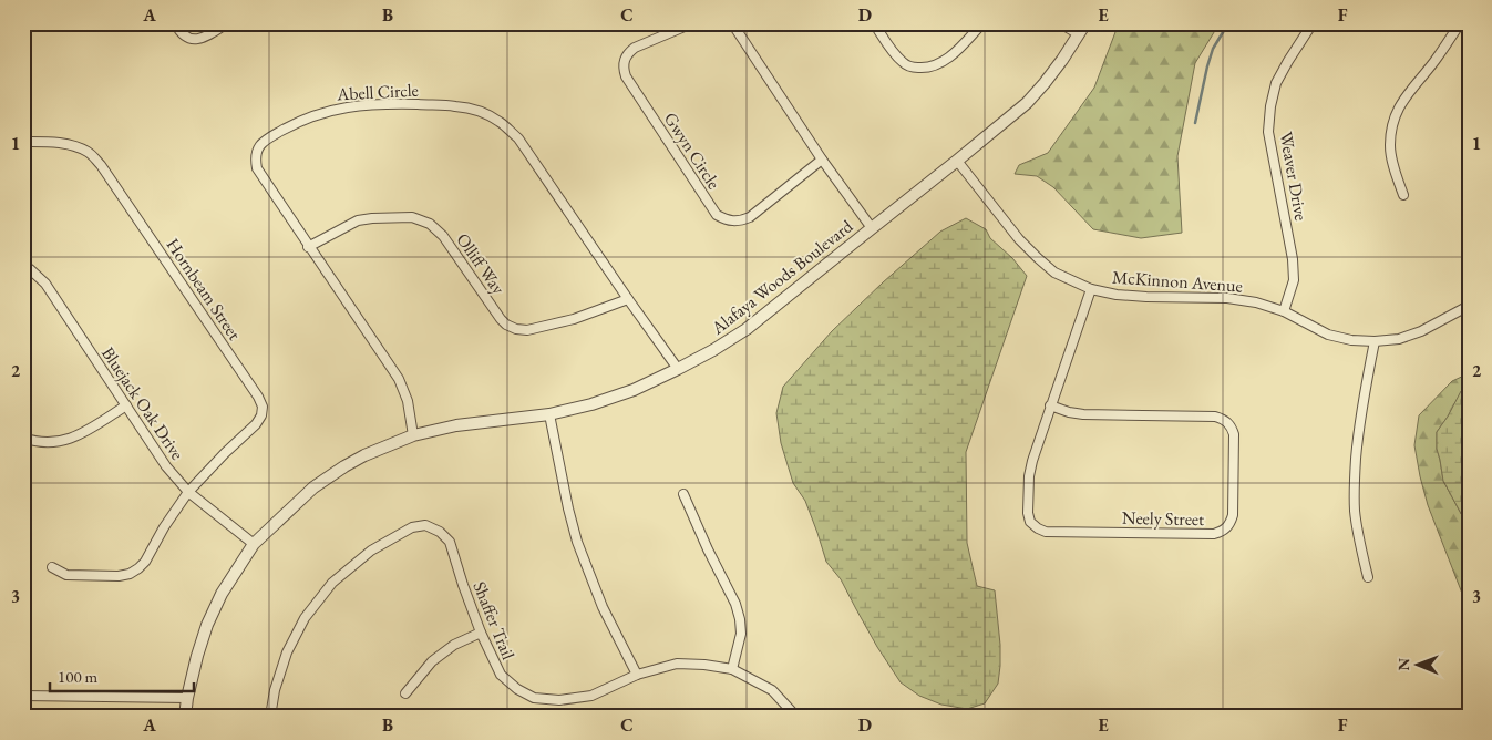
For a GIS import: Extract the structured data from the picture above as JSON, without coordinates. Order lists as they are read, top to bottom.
{
  "streets": {
    "street": [
      "Abell Circle",
      "Gwyn Circle",
      "Weaver Drive",
      "Olliff Way",
      "Alafaya Woods Boulevard",
      "McKinnon Avenue",
      "Hornbeam Street",
      "Bluejack Oak Drive",
      "Neely Street",
      "Shaffer Trail"
    ]
  },
  "crossings": [
    ["Abell Circle", "Olliff Way"],
    ["Abell Circle", "Alafaya Woods Boulevard"],
    ["Weaver Drive", "McKinnon Avenue"],
    ["Alafaya Woods Boulevard", "McKinnon Avenue"],
    ["Alafaya Woods Boulevard", "Bluejack Oak Drive"],
    ["McKinnon Avenue", "Neely Street"],
    ["Hornbeam Street", "Bluejack Oak Drive"]
  ],
  "scale_bar": "100 m",
  "north": "left",
  "grid": {
    "columns": [
      "A",
      "B",
      "C",
      "D",
      "E",
      "F"
    ],
    "rows": ["1", "2", "3"]
  }
}
